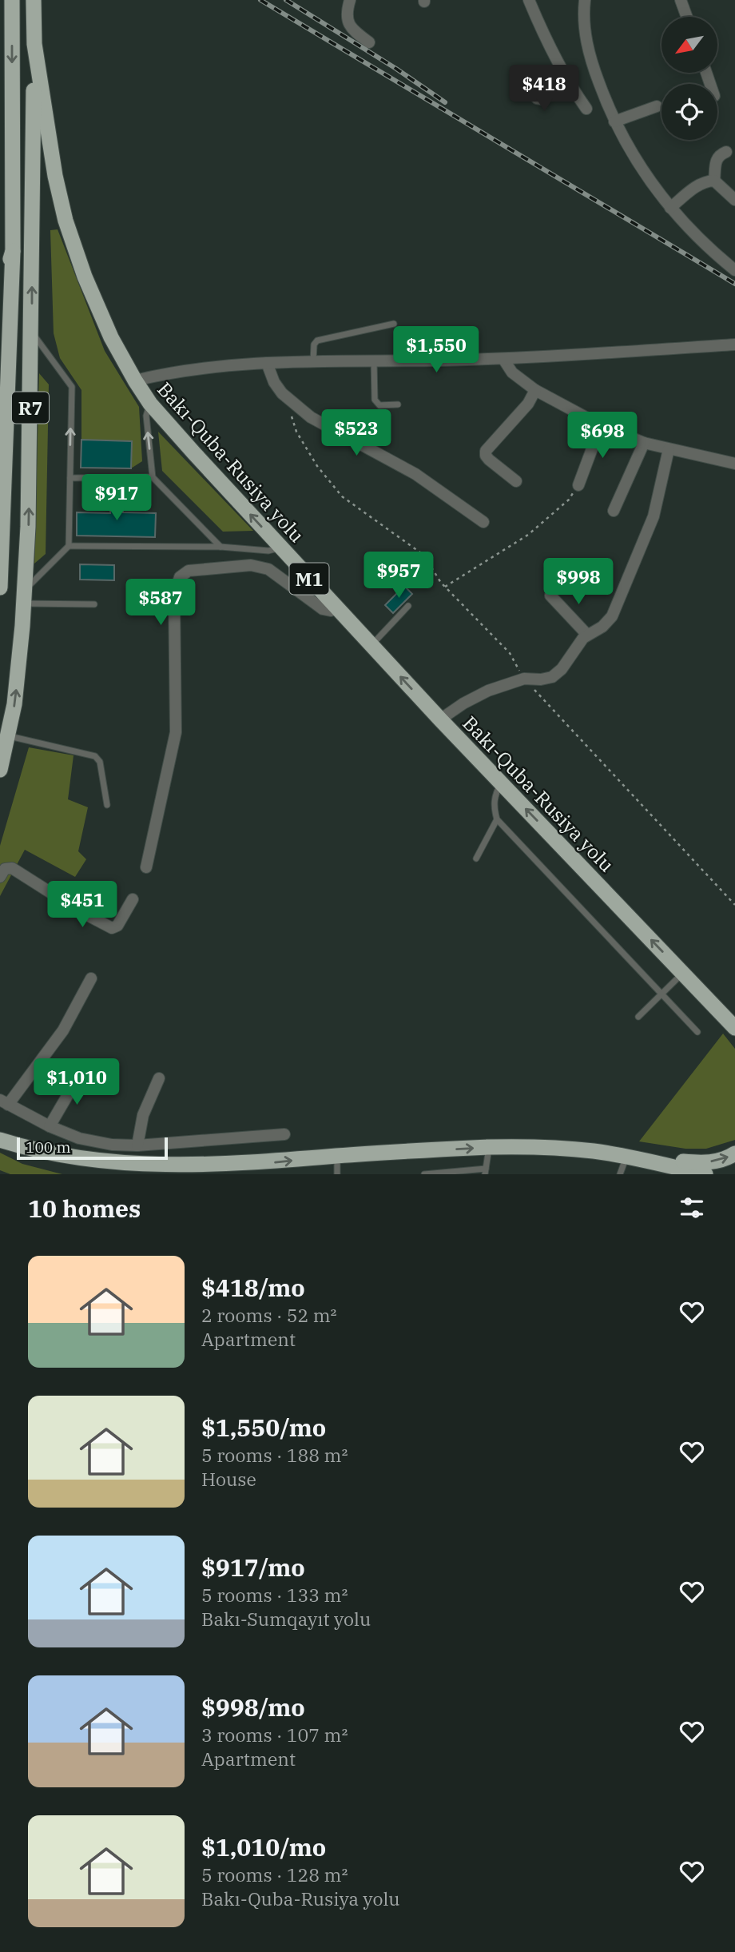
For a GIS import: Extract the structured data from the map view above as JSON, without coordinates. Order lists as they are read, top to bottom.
{
  "streets": {
    "highway": ["R7", "Bakı-Quba-Rusiya yolu", "M1"]
  },
  "crossings": [
    ["R7", "Bakı-Quba-Rusiya yolu"]
  ],
  "one_way": ["Bakı-Quba-Rusiya yolu"],
  "scale_bar": "100 m",
  "north": "bottom left",
  "page": {
    "price": [
      "$418",
      "$1,550",
      "$523",
      "$698",
      "$917",
      "$957",
      "$998",
      "$587",
      "$451",
      "$1,010"
    ],
    "scale": "100 m",
    "heading": "10 homes",
    "list": [
      {
        "name": "$418/mo",
        "note": "2 rooms · 52 m² · Apartment"
      },
      {
        "name": "$1,550/mo",
        "note": "5 rooms · 188 m² · House"
      },
      {
        "name": "$917/mo",
        "note": "5 rooms · 133 m² · Bakı-Sumqayıt yolu"
      },
      {
        "name": "$998/mo",
        "note": "3 rooms · 107 m² · Apartment"
      },
      {
        "name": "$1,010/mo",
        "note": "5 rooms · 128 m² · Bakı-Quba-Rusiya yolu"
      }
    ]
  }
}
